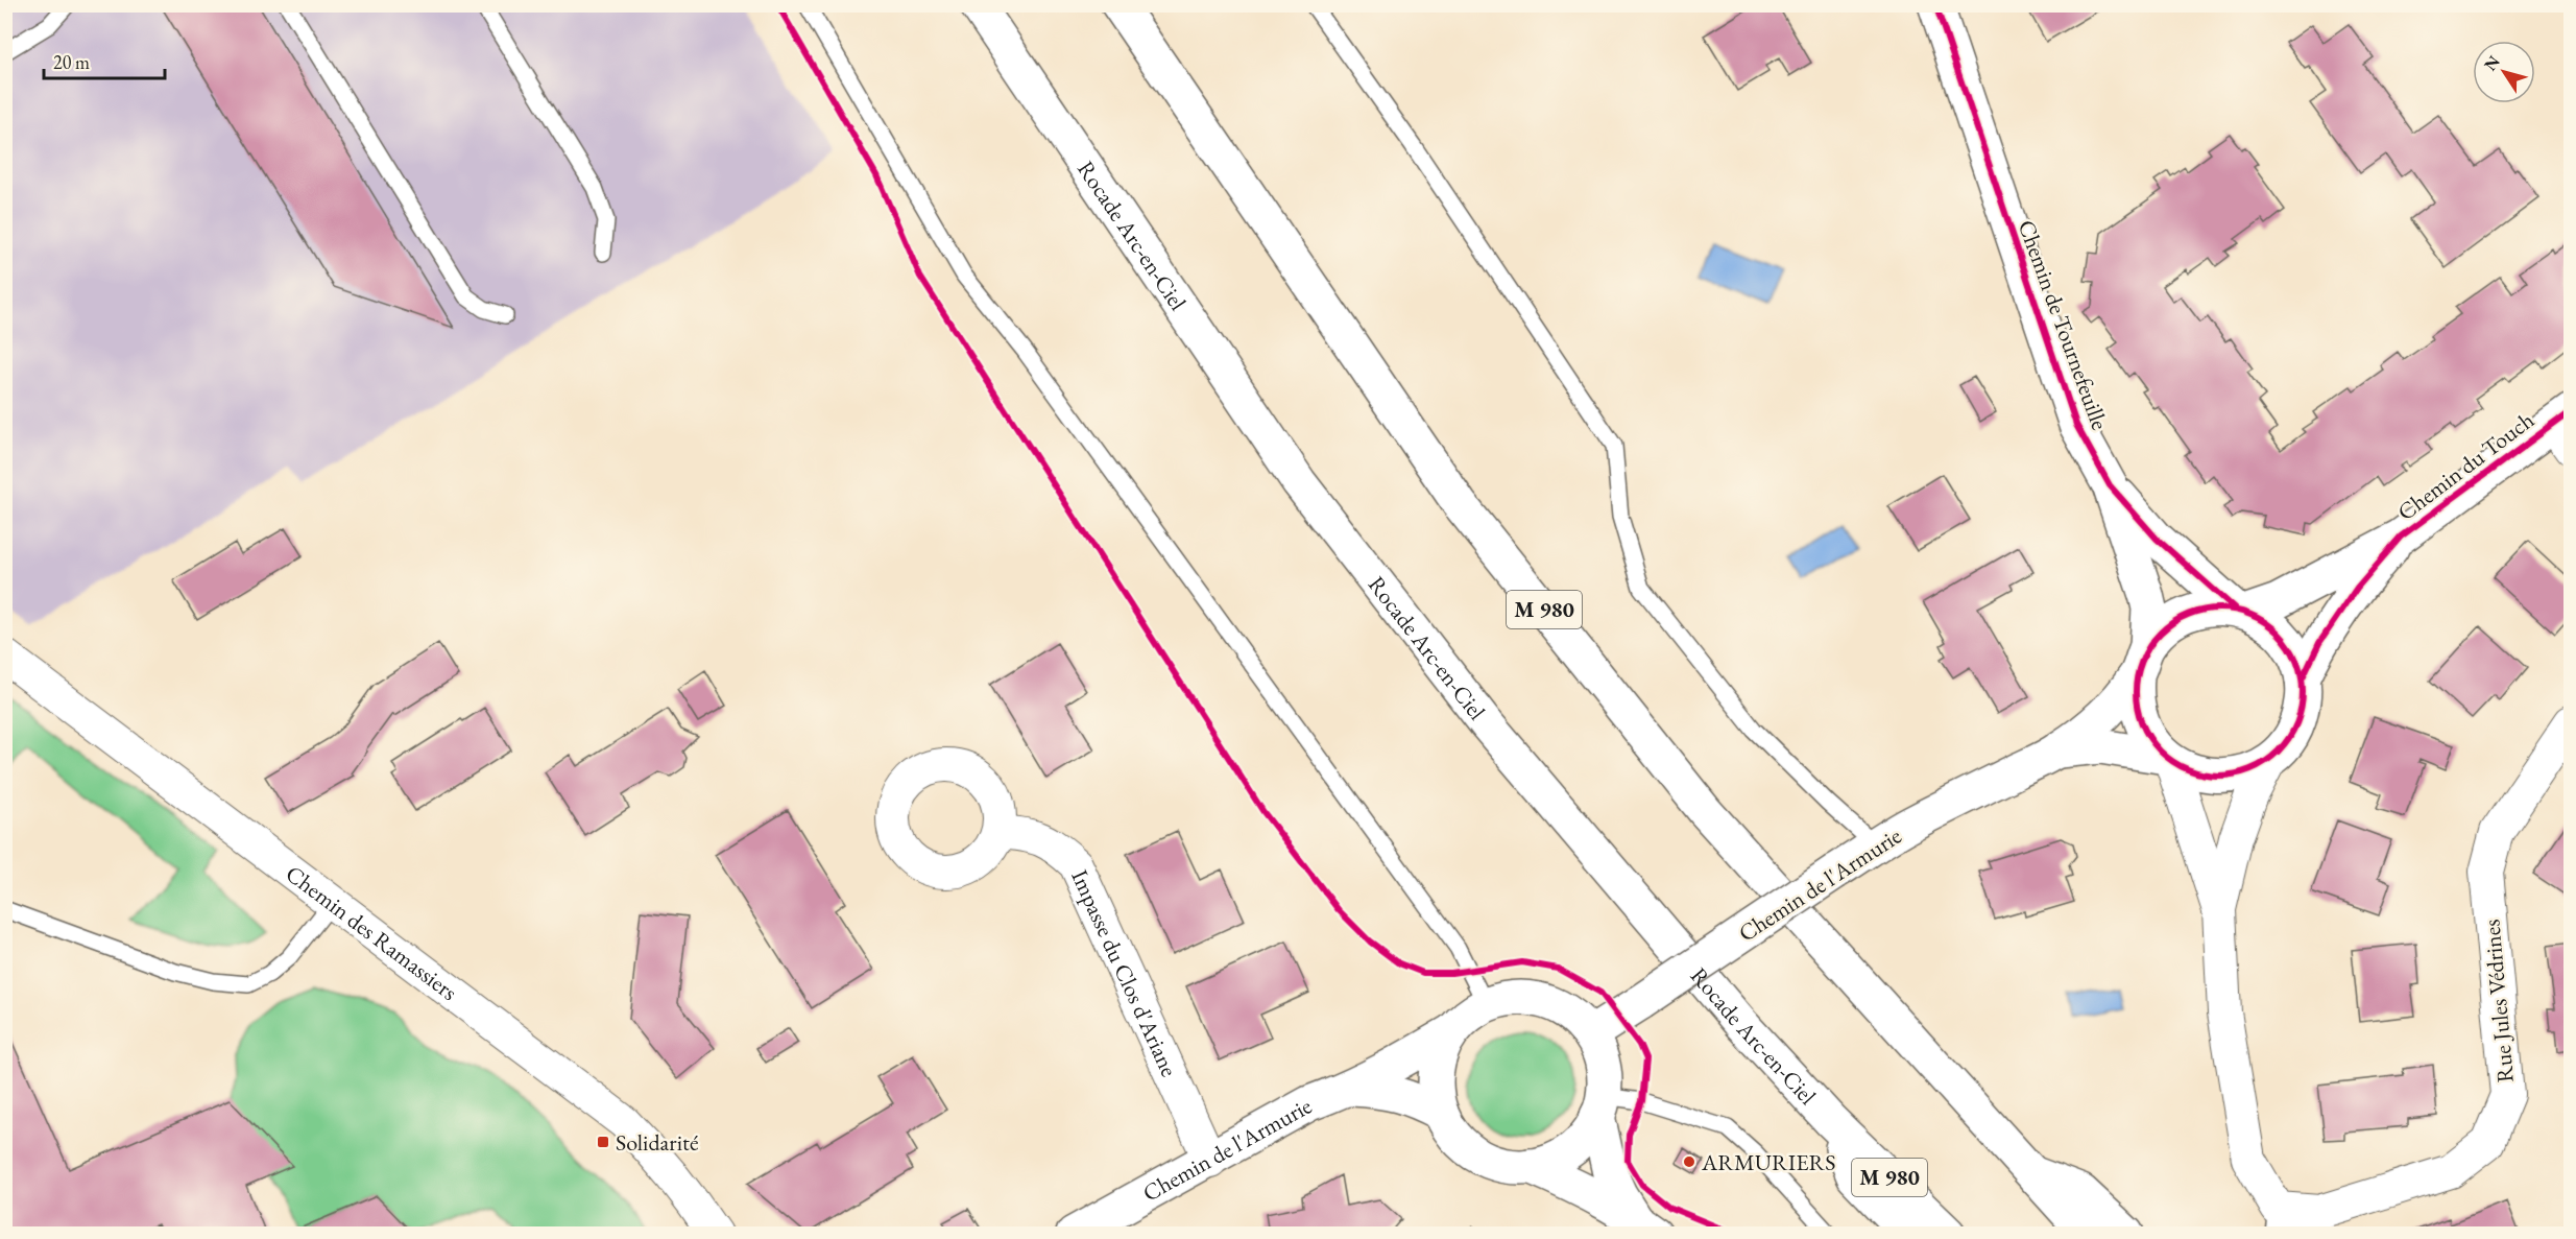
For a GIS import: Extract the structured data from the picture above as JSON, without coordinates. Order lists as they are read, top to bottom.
{
  "streets": {
    "main road": [
      "Rocade Arc-en-Ciel",
      "Chemin de Tournefeuille",
      "Chemin du Touch",
      "M 980",
      "Chemin de l'Armurie"
    ],
    "street": ["Chemin des Ramassiers", "Impasse du Clos d'Ariane", "Rue Jules Védrines"]
  },
  "crossings": [
    ["Chemin de Tournefeuille", "Chemin du Touch"],
    ["Chemin de Tournefeuille", "Chemin de l'Armurie"],
    ["Chemin de Tournefeuille", "Rue Jules Védrines"],
    ["Chemin du Touch", "Chemin de l'Armurie"],
    ["Chemin du Touch", "Rue Jules Védrines"],
    ["Chemin de l'Armurie", "Impasse du Clos d'Ariane"],
    ["Chemin de l'Armurie", "Rue Jules Védrines"]
  ],
  "places": {
    "transit": ["Solidarité"],
    "other": ["ARMURIERS"]
  },
  "scale_bar": "20 m",
  "north": "top left"
}
